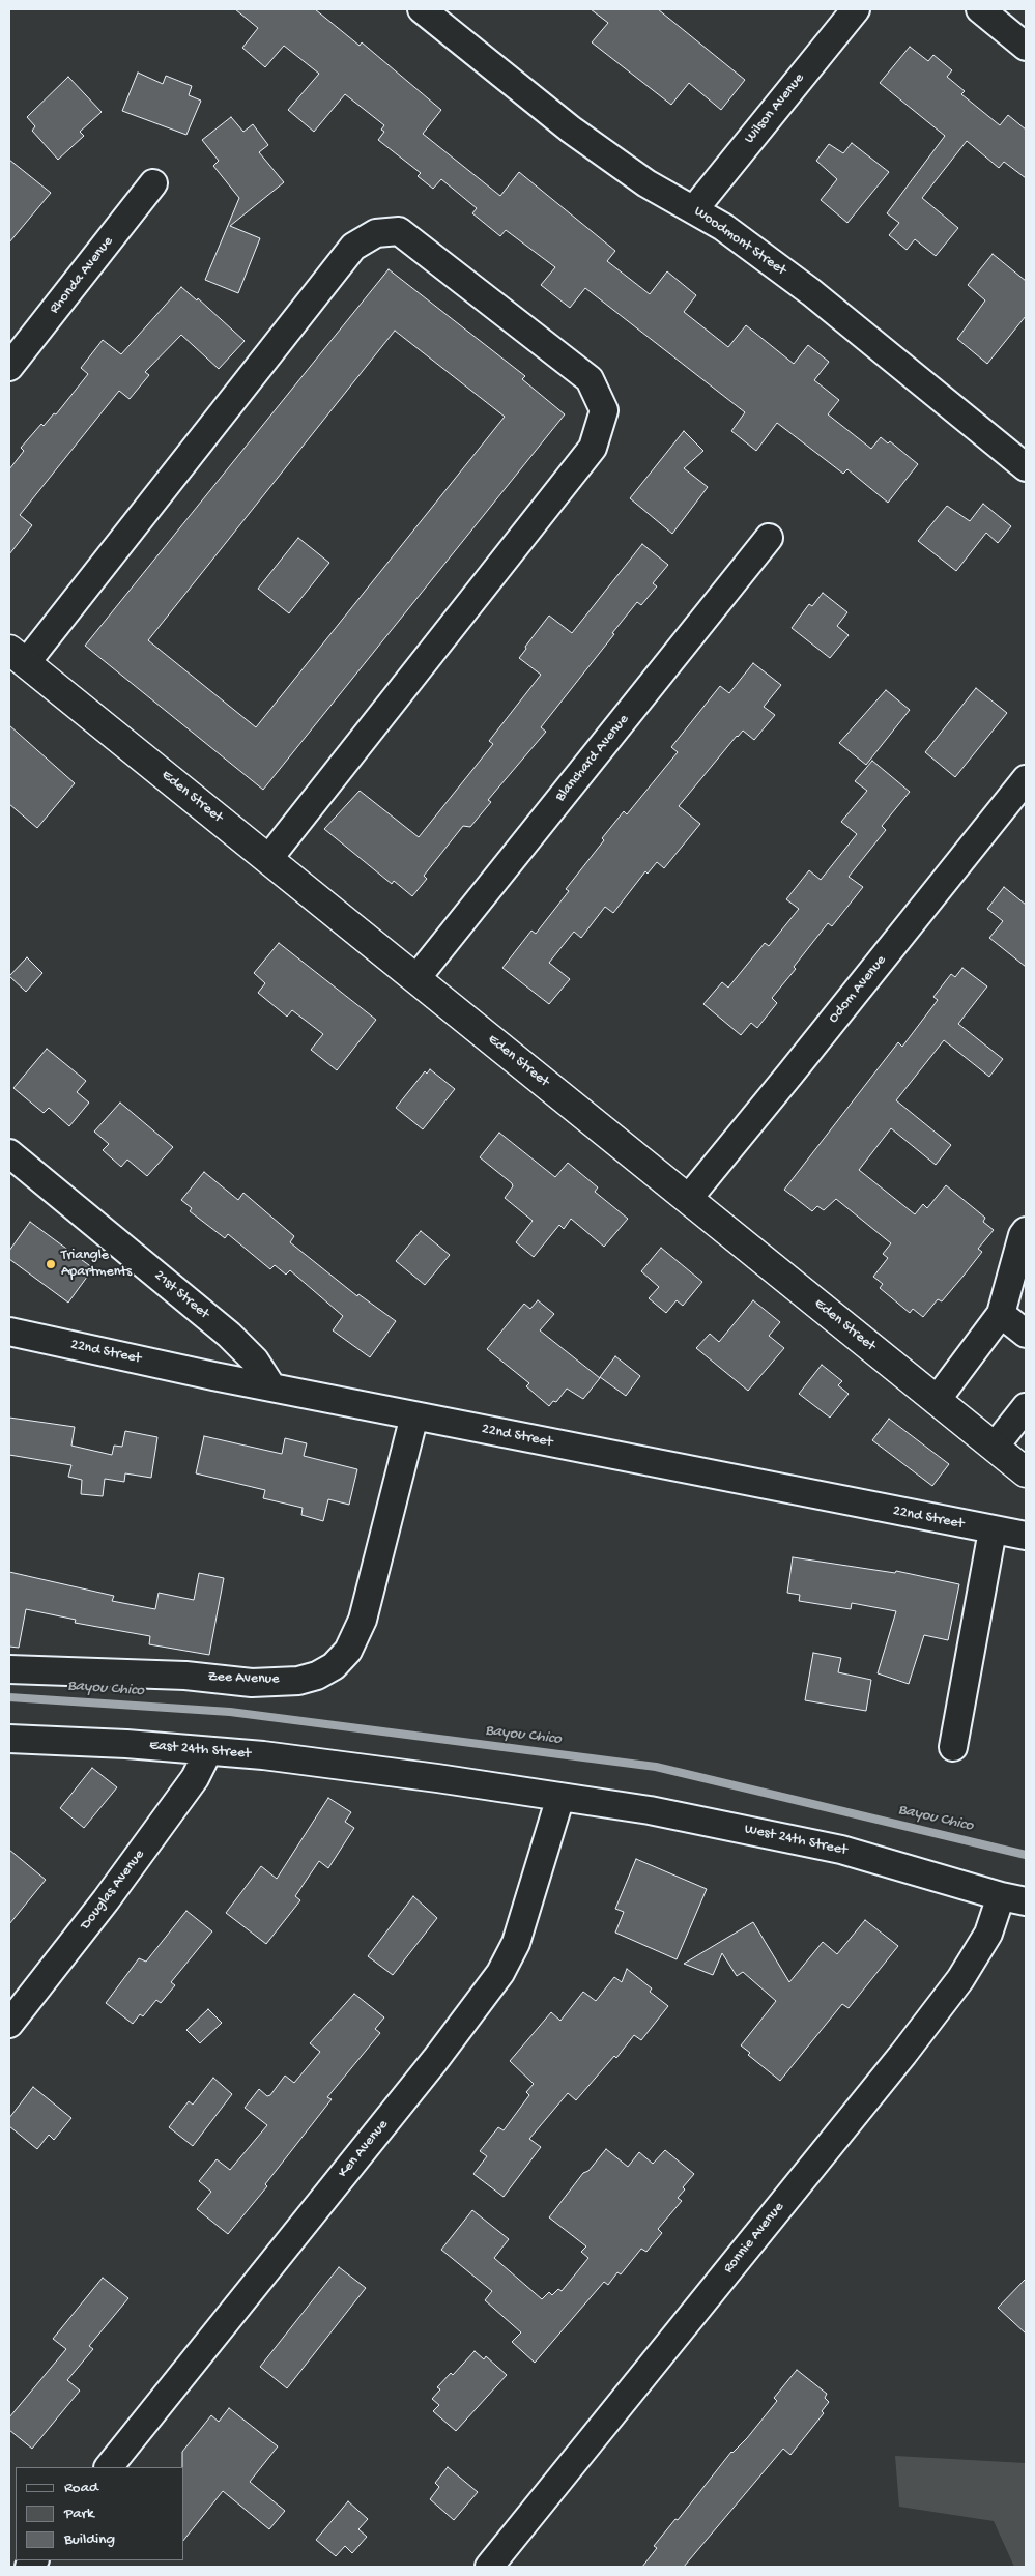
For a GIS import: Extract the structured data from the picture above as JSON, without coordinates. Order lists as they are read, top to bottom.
{
  "streets": {
    "street": [
      "Wilson Avenue",
      "Woodmont Street",
      "Rhonda Avenue",
      "Blanchard Avenue",
      "Eden Street",
      "Odom Avenue",
      "21st Street",
      "22nd Street",
      "Zee Avenue",
      "East 24th Street",
      "West 24th Street",
      "Douglas Avenue",
      "Ken Avenue",
      "Ronnie Avenue"
    ]
  },
  "crossings": [
    ["Wilson Avenue", "Woodmont Street"],
    ["Blanchard Avenue", "Eden Street"],
    ["Eden Street", "Odom Avenue"],
    ["21st Street", "22nd Street"],
    ["22nd Street", "Zee Avenue"],
    ["East 24th Street", "West 24th Street"],
    ["East 24th Street", "Douglas Avenue"],
    ["East 24th Street", "Ken Avenue"],
    ["West 24th Street", "Ken Avenue"],
    ["West 24th Street", "Ronnie Avenue"]
  ],
  "water": ["Bayou Chico"],
  "places": ["Triangle Apartments"],
  "legend": ["Road", "Park", "Building"]
}
